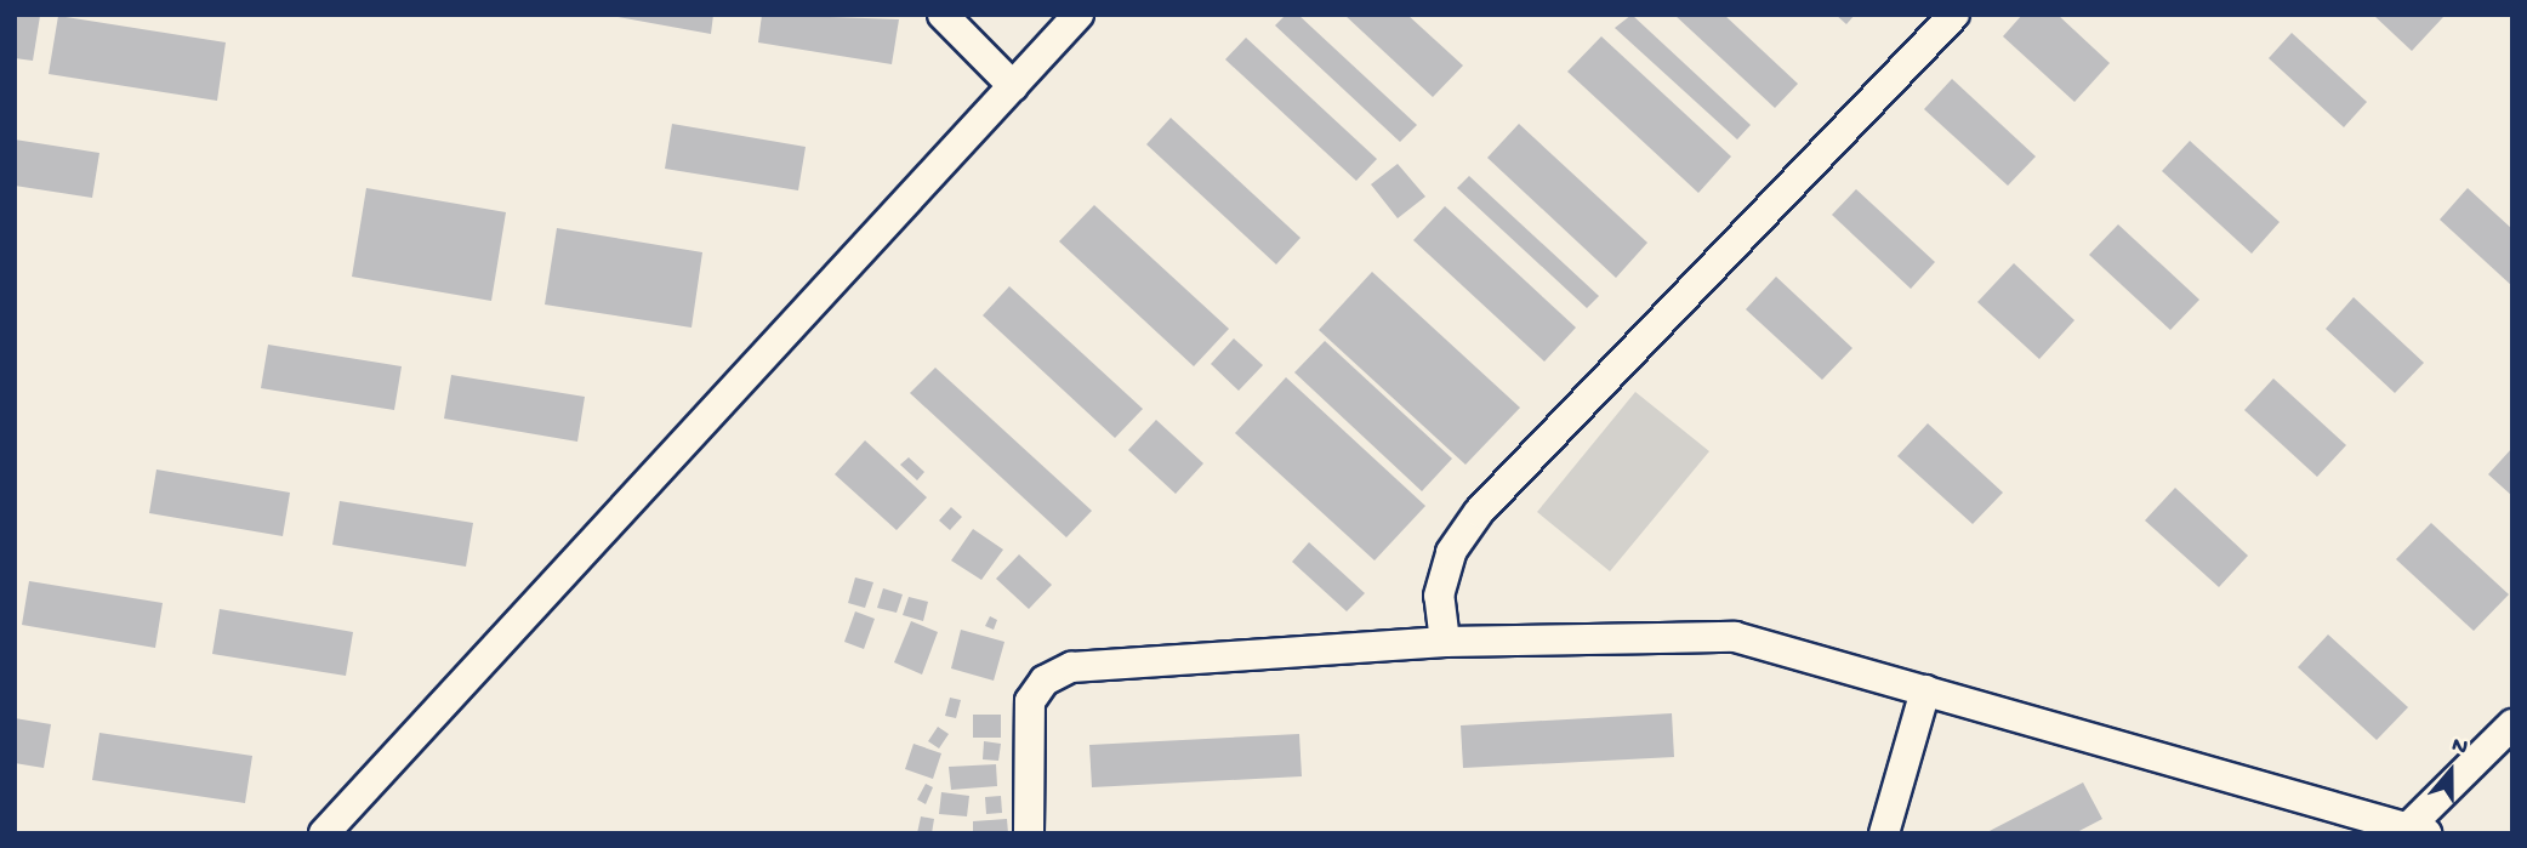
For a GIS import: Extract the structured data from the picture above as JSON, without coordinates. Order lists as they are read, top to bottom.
{
  "north": "top"
}
